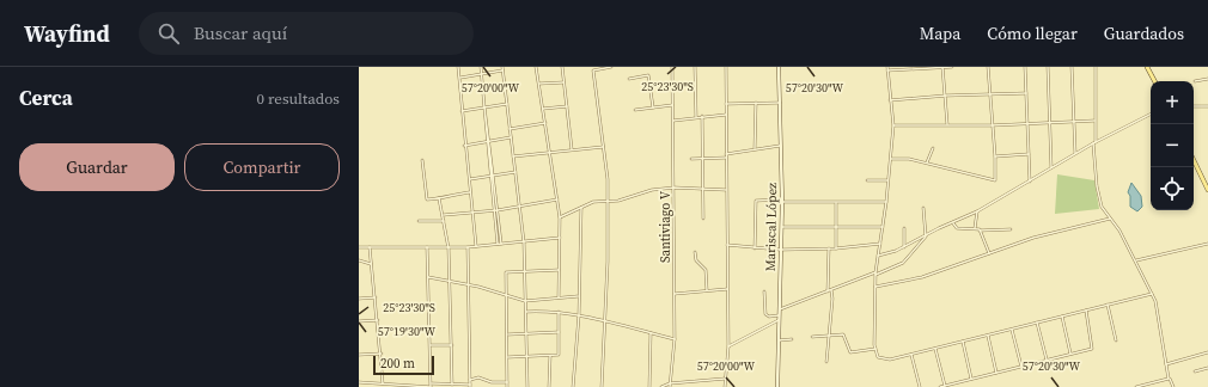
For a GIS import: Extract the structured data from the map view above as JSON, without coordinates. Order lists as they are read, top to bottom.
{
  "streets": {
    "street": ["Santiviago V", "Mariscal López"]
  },
  "scale_bar": "200 m",
  "page": {
    "header": "Wayfind",
    "search": "Buscar aquí",
    "nav": ["Mapa", "Cómo llegar", "Guardados"],
    "heading": ["Cerca", "0 resultados"],
    "map_buttons": ["+", "−"],
    "buttons": ["Guardar", "Compartir"],
    "scale": "200 m"
  },
  "coordinates": [
    "25°23'30\"S",
    "57°20'00\"W",
    "57°20'30\"W",
    "57°19'30\"W"
  ]
}
